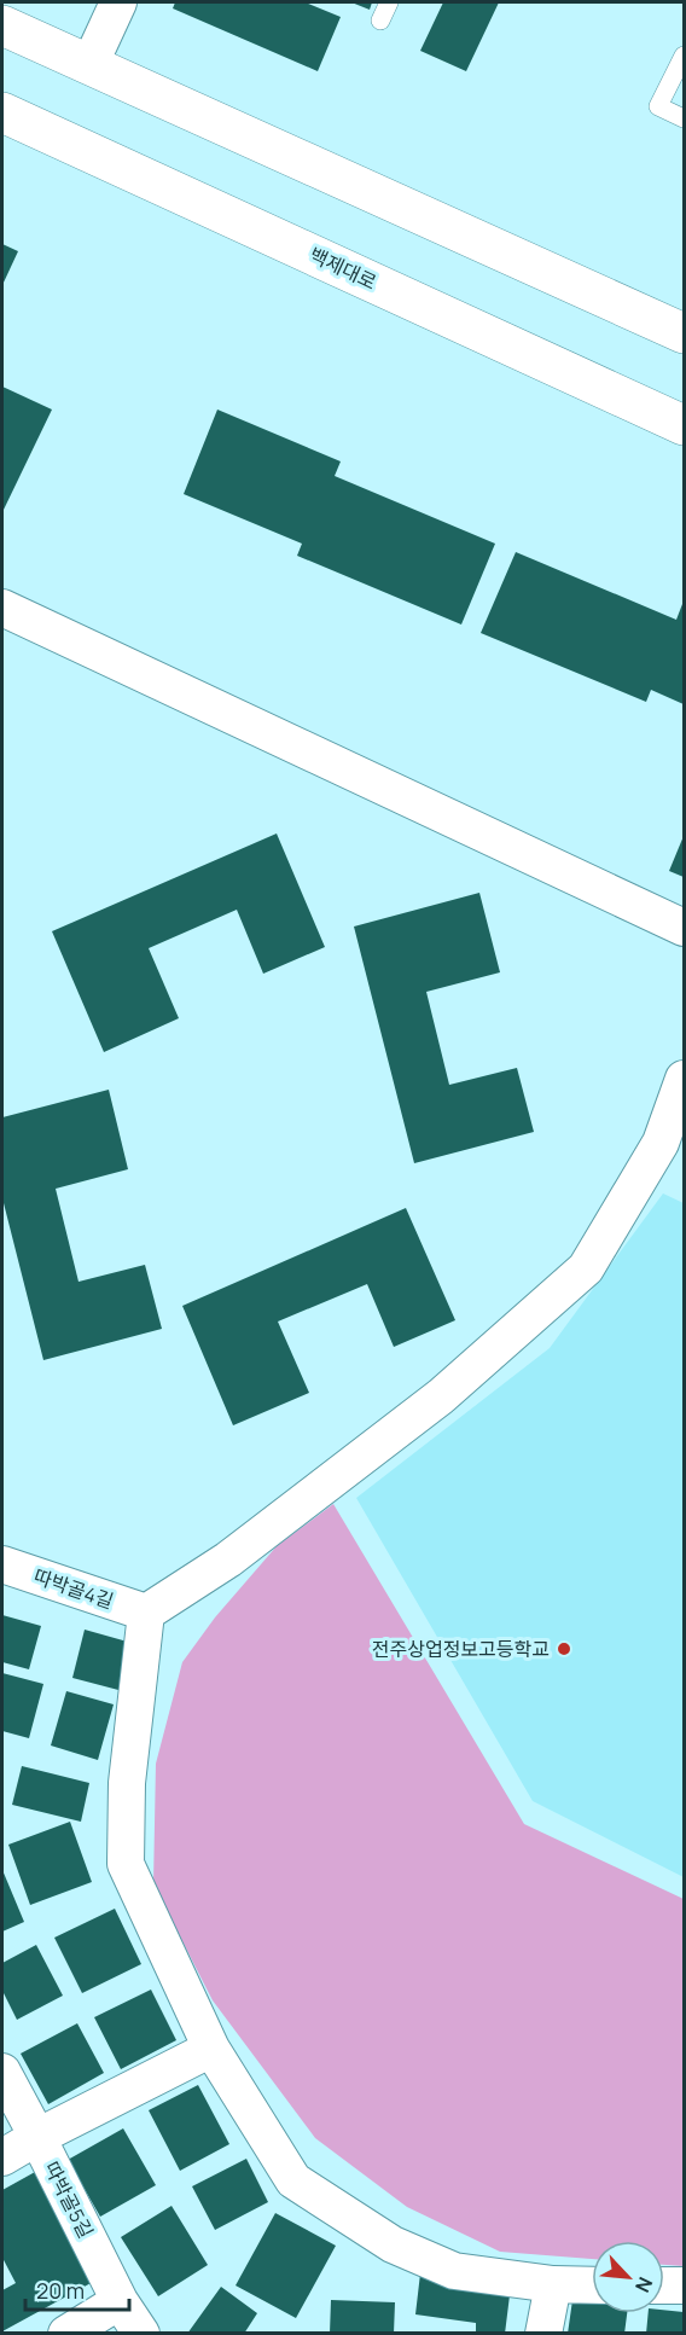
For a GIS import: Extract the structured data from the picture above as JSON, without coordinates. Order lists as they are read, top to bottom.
{
  "streets": {
    "street": ["백제대로", "따박골4길", "따박골5길"]
  },
  "places": ["전주상업정보고등학교"],
  "scale_bar": "20 m",
  "north": "bottom right"
}
